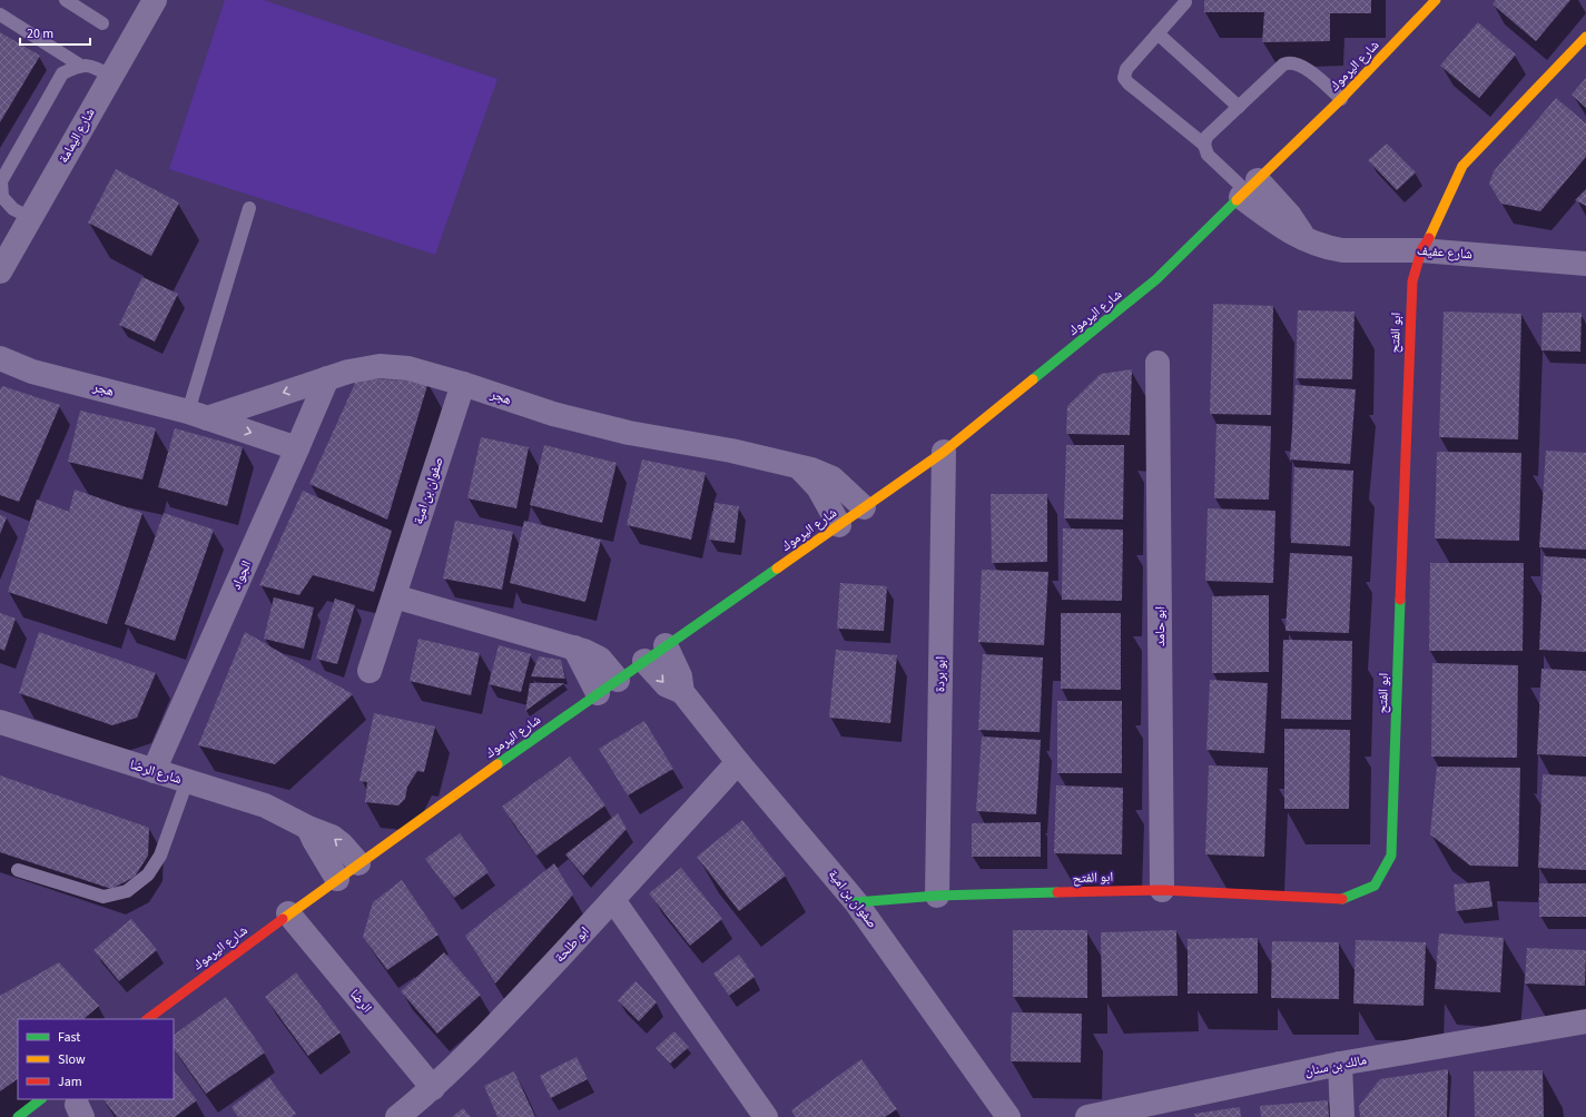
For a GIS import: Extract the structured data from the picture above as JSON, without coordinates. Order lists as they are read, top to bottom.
{
  "streets": {
    "street": [
      "شارع اليرموك",
      "شارع اليمامة",
      "شارع عفيف",
      "ابو الفتح",
      "هجر",
      "صفوان بن امية",
      "الجواد",
      "ابو حامد",
      "ابو بردة",
      "شارع الرضا",
      "ابو طلحة",
      "الرضا",
      "مالك بن سنان"
    ]
  },
  "crossings": [
    ["شارع اليرموك", "شارع عفيف"],
    ["شارع اليرموك", "هجر"],
    ["شارع اليرموك", "صفوان بن امية"],
    ["شارع اليرموك", "ابو بردة"],
    ["شارع اليرموك", "شارع الرضا"],
    ["شارع اليرموك", "الرضا"],
    ["شارع عفيف", "ابو الفتح"],
    ["ابو الفتح", "صفوان بن امية"],
    ["ابو الفتح", "ابو حامد"],
    ["ابو الفتح", "ابو بردة"],
    ["هجر", "صفوان بن امية"],
    ["هجر", "الجواد"],
    ["صفوان بن امية", "ابو طلحة"],
    ["الجواد", "شارع الرضا"],
    ["ابو طلحة", "الرضا"]
  ],
  "legend": ["Fast", "Slow", "Jam"],
  "scale_bar": "20 m"
}
